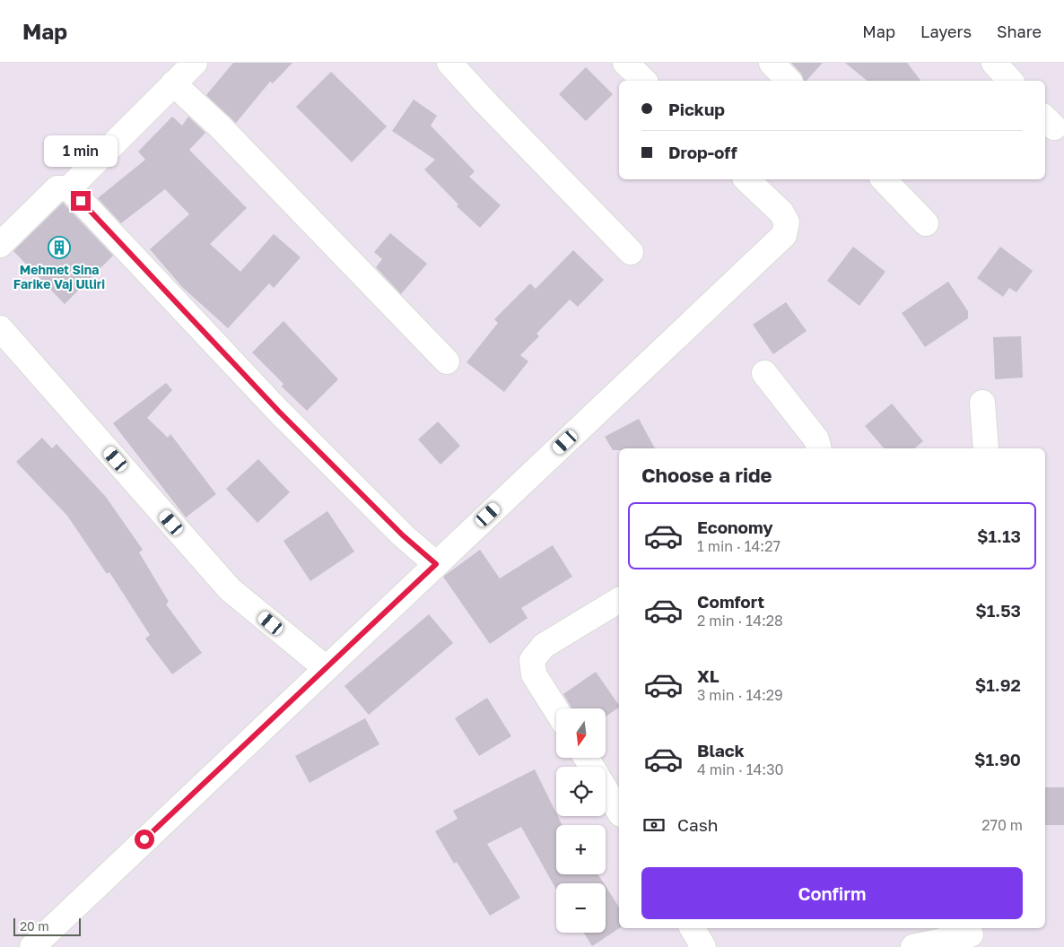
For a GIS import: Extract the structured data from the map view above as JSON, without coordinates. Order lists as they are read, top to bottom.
{
  "places": {
    "building": ["Mehmet Sina Farike Vaj Ulliri"]
  },
  "scale_bar": "20 m",
  "north": "bottom",
  "page": {
    "header": "Map",
    "nav": ["Map", "Layers", "Share"],
    "banner": ["Pickup", "Drop-off"],
    "bubble": "1 min",
    "heading": "Choose a ride",
    "list": [
      {
        "name": "Economy",
        "note": "1 min · 14:27",
        "value": "$1.13"
      },
      {
        "name": "Comfort",
        "note": "2 min · 14:28",
        "value": "$1.53"
      },
      {
        "name": "XL",
        "note": "3 min · 14:29",
        "value": "$1.92"
      },
      {
        "name": "Black",
        "note": "4 min · 14:30",
        "value": "$1.90"
      }
    ],
    "map_buttons": ["+", "−"],
    "pay": ["Cash", "270 m"],
    "buttons": "Confirm",
    "scale": "20 m"
  }
}
